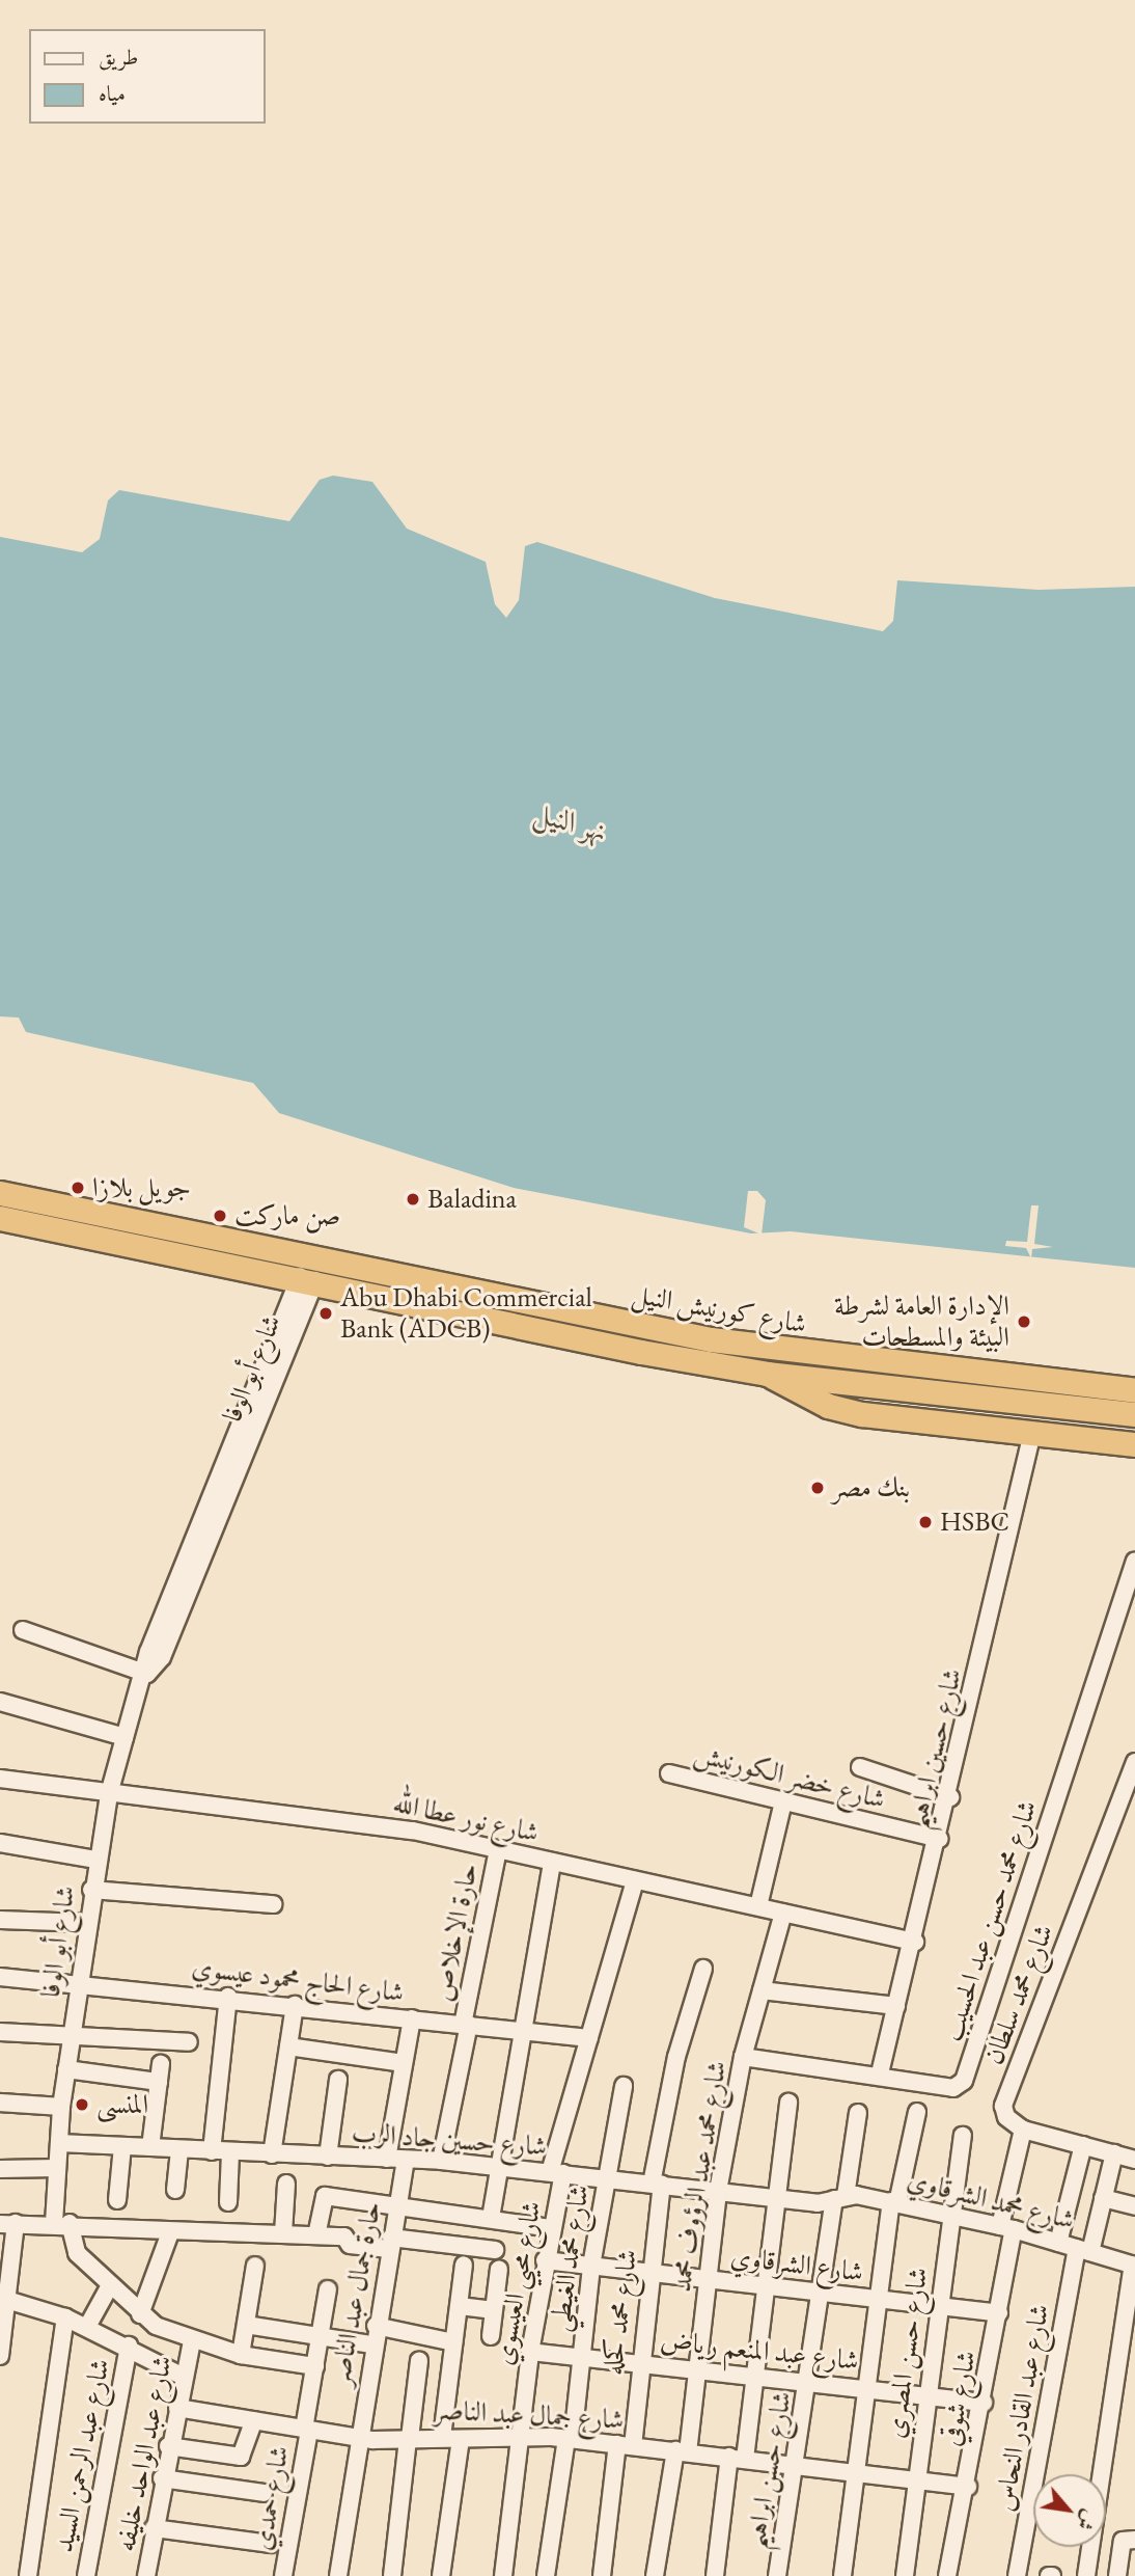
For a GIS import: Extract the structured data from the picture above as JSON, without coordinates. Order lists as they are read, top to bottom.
{
  "streets": {
    "highway": ["شارع كورنيش النيل"],
    "street": [
      "شارع أبو الوفا",
      "شارع حسين ابراهيم",
      "شارع خضر الكورنيش",
      "شارع نور عطا الله",
      "شارع محمد حسن عبد الحسيب",
      "حارة الإخلاص",
      "شارع الحاج محمود عيسوي",
      "شارع محمد سلطان",
      "شارع حسين جاد الرب",
      "شارع محمد عبد الرؤوف محمد",
      "شارع محمد الشرقاوي",
      "شارع محمد الغيطي",
      "شارع الشرقاوي",
      "شارع محيي العيسوي",
      "حارة جمال عبد الناصر",
      "شارع محمد كحله",
      "شارع عبد المنعم رياض",
      "شارع حسن المصري",
      "شارع شوقي",
      "شارع عبد القادر النحاس",
      "شارع جمال عبد الناصر",
      "شارع عبد الواحد خليفه",
      "شارع عبد الرحمن السيد",
      "شارع حسن ابراهيم",
      "شارع حمدي"
    ]
  },
  "crossings": [
    ["شارع كورنيش النيل", "شارع أبو الوفا"],
    ["شارع أبو الوفا", "شارع نور عطا الله"],
    ["شارع أبو الوفا", "شارع الحاج محمود عيسوي"],
    ["شارع أبو الوفا", "شارع حسين جاد الرب"],
    ["شارع حسين ابراهيم", "شارع خضر الكورنيش"],
    ["شارع حسين ابراهيم", "شارع نور عطا الله"],
    ["شارع حسين ابراهيم", "شارع محمد حسن عبد الحسيب"],
    ["شارع نور عطا الله", "حارة الإخلاص"],
    ["شارع نور عطا الله", "شارع محمد عبد الرؤوف محمد"],
    ["شارع نور عطا الله", "شارع محيي العيسوي"],
    ["شارع محمد حسن عبد الحسيب", "شارع محمد عبد الرؤوف محمد"],
    ["حارة الإخلاص", "شارع الحاج محمود عيسوي"],
    ["حارة الإخلاص", "شارع حسين جاد الرب"],
    ["شارع الحاج محمود عيسوي", "شارع محيي العيسوي"],
    ["شارع محمد سلطان", "شارع شوقي"],
    ["شارع حسين جاد الرب", "شارع محمد عبد الرؤوف محمد"],
    ["شارع حسين جاد الرب", "شارع محمد الشرقاوي"],
    ["شارع حسين جاد الرب", "شارع محمد الغيطي"],
    ["شارع حسين جاد الرب", "شارع محيي العيسوي"],
    ["شارع حسين جاد الرب", "حارة جمال عبد الناصر"],
    ["شارع حسين جاد الرب", "شارع محمد كحله"],
    ["شارع حسين جاد الرب", "شارع حسن ابراهيم"],
    ["شارع محمد عبد الرؤوف محمد", "شارع الشرقاوي"],
    ["شارع محمد عبد الرؤوف محمد", "شارع عبد المنعم رياض"],
    ["شارع محمد عبد الرؤوف محمد", "شارع جمال عبد الناصر"],
    ["شارع محمد الشرقاوي", "شارع حسن المصري"],
    ["شارع محمد الشرقاوي", "شارع شوقي"],
    ["شارع محمد الشرقاوي", "شارع عبد القادر النحاس"],
    ["شارع محمد الشرقاوي", "شارع حسن ابراهيم"],
    ["شارع محمد الغيطي", "شارع الشرقاوي"],
    ["شارع محمد الغيطي", "شارع عبد المنعم رياض"],
    ["شارع محمد الغيطي", "شارع جمال عبد الناصر"],
    ["شارع الشرقاوي", "شارع محيي العيسوي"],
    ["شارع الشرقاوي", "شارع محمد كحله"],
    ["شارع الشرقاوي", "شارع حسن المصري"],
    ["شارع الشرقاوي", "شارع شوقي"],
    ["شارع الشرقاوي", "شارع حسن ابراهيم"],
    ["شارع محيي العيسوي", "شارع عبد المنعم رياض"],
    ["شارع محيي العيسوي", "شارع جمال عبد الناصر"],
    ["حارة جمال عبد الناصر", "شارع جمال عبد الناصر"],
    ["شارع محمد كحله", "شارع عبد المنعم رياض"],
    ["شارع محمد كحله", "شارع جمال عبد الناصر"],
    ["شارع عبد المنعم رياض", "شارع حسن المصري"],
    ["شارع عبد المنعم رياض", "شارع شوقي"],
    ["شارع عبد المنعم رياض", "شارع حسن ابراهيم"],
    ["شارع حسن المصري", "شارع جمال عبد الناصر"],
    ["شارع شوقي", "شارع جمال عبد الناصر"],
    ["شارع جمال عبد الناصر", "شارع عبد الواحد خليفه"],
    ["شارع جمال عبد الناصر", "شارع حسن ابراهيم"],
    ["شارع جمال عبد الناصر", "شارع حمدي"]
  ],
  "water": ["نهر النيل"],
  "places": [
    "جويل بلازا",
    "Baladina",
    "صن ماركت",
    "Abu Dhabi Commercial Bank (ADCB)",
    "الإدارة العامة لشرطة البيئة والمسطحات",
    "بنك مصر",
    "HSBC",
    "المنسى"
  ],
  "legend": ["طريق", "مياه"],
  "north": "bottom right"
}
